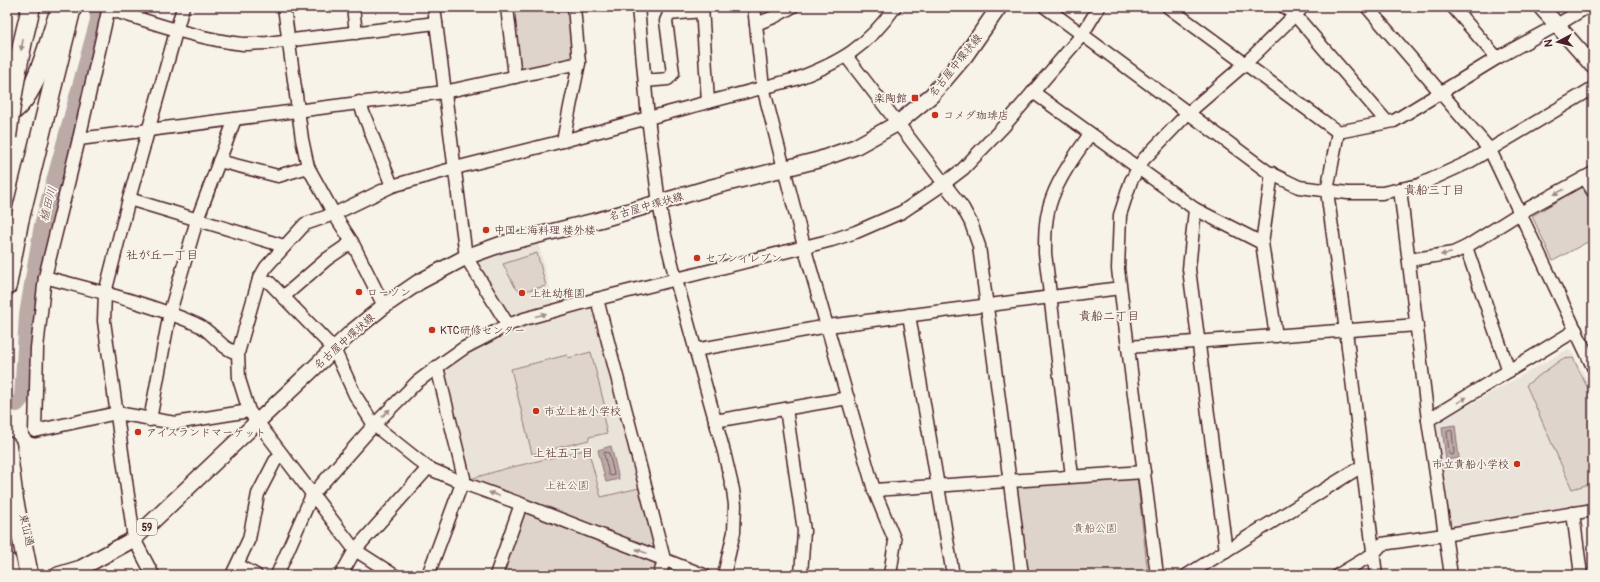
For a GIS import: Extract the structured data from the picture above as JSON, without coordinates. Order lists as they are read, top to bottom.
{
  "streets": {
    "main road": ["名古屋中環状線", "59", "東山通"]
  },
  "districts": [
    "貴船三丁目",
    "社が丘一丁目",
    "貴船二丁目",
    "上社五丁目"
  ],
  "water": ["植田川"],
  "parks": ["上社公園", "貴船公園"],
  "places": {
    "transit": ["楽陶館"],
    "other": [
      "コメダ珈琲店",
      "中国上海料理 楼外楼",
      "セブンイレブン",
      "ローソン",
      "上社幼稚園",
      "KTC研修センター",
      "市立上社小学校",
      "アイスランドマーケット",
      "市立貴船小学校"
    ]
  },
  "north": "left"
}
